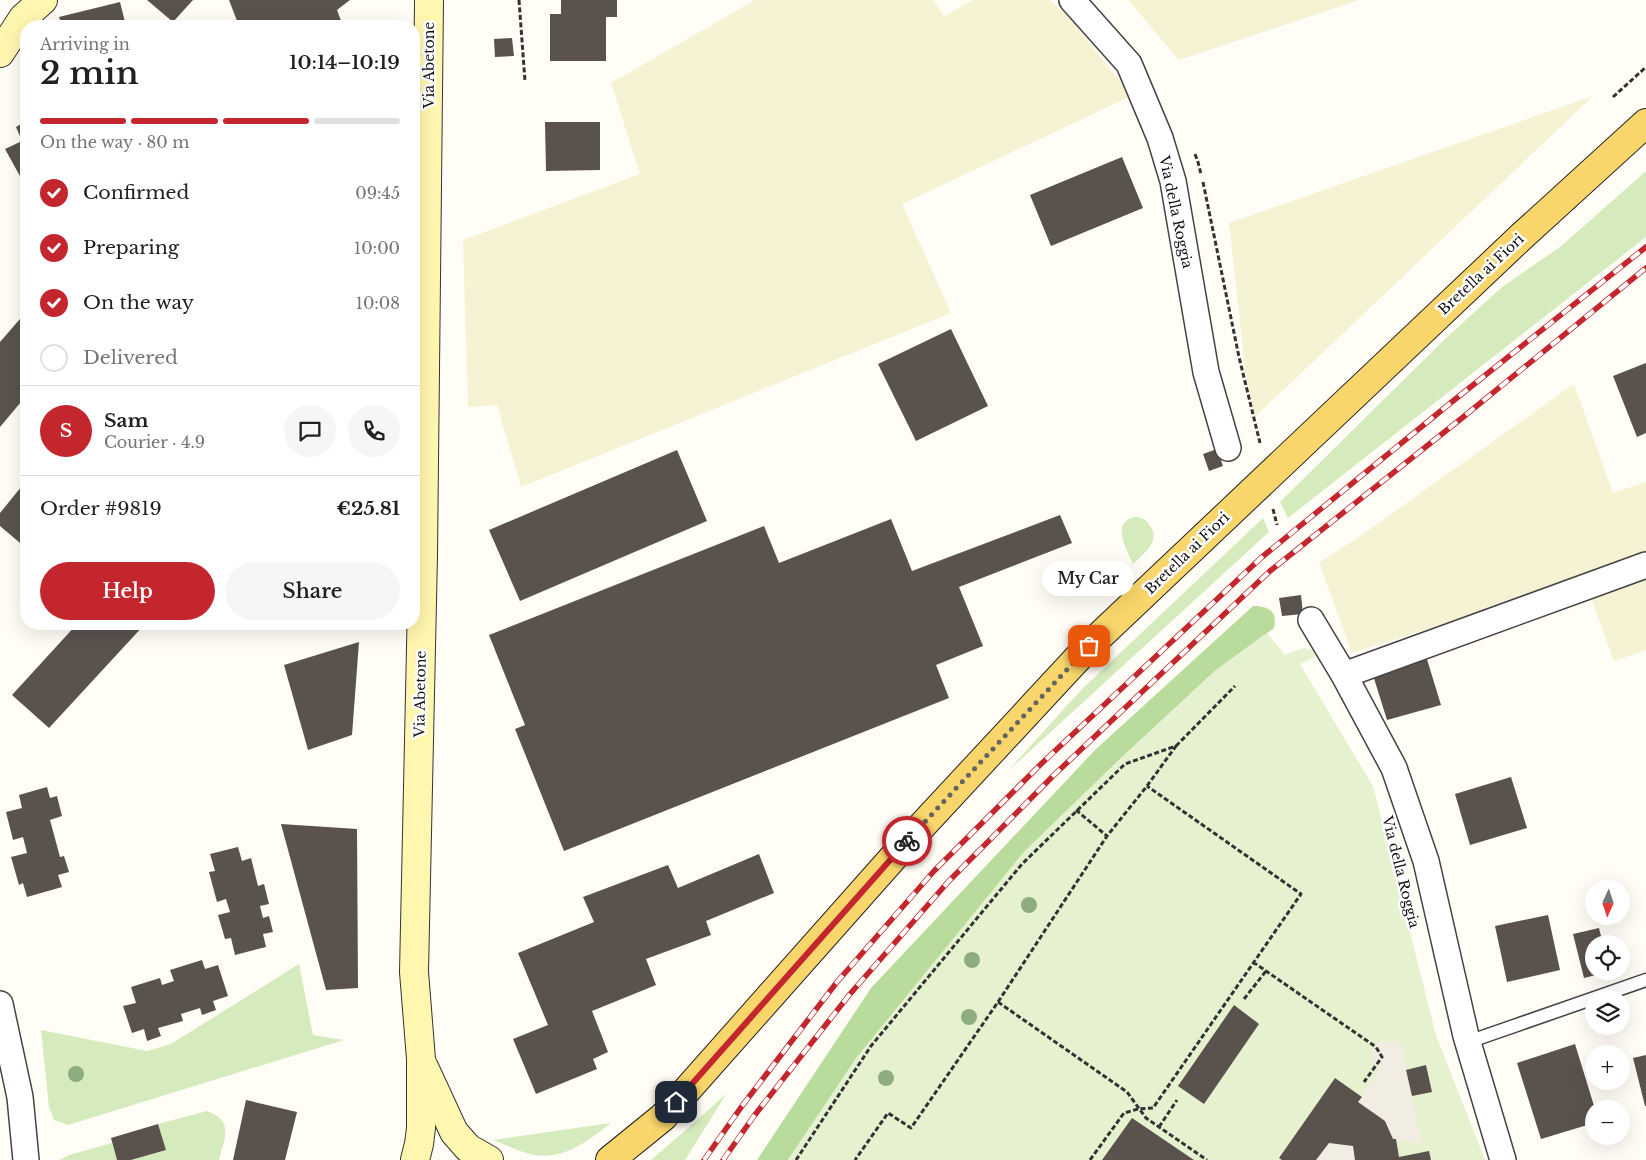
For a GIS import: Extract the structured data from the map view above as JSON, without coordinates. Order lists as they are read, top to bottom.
{
  "streets": {
    "main road": ["Via Abetone", "Bretella ai Fiori"],
    "street": ["Via della Roggia"]
  },
  "places": ["My Car"],
  "north": "bottom",
  "page": {
    "heading": ["2 min", "Arriving in", "10:14–10:19"],
    "panel": [
      "Sam",
      "Courier · 4.9",
      "Order #9819",
      "€25.81"
    ],
    "bar": "On the way · 80 m",
    "list": [
      ["Confirmed", "09:45"],
      ["Preparing", "10:00"],
      ["On the way", "10:08"],
      "Delivered"
    ],
    "round": "S",
    "buttons": ["Help", "Share"],
    "bubble": "My Car",
    "map_buttons": ["+", "−"]
  }
}
